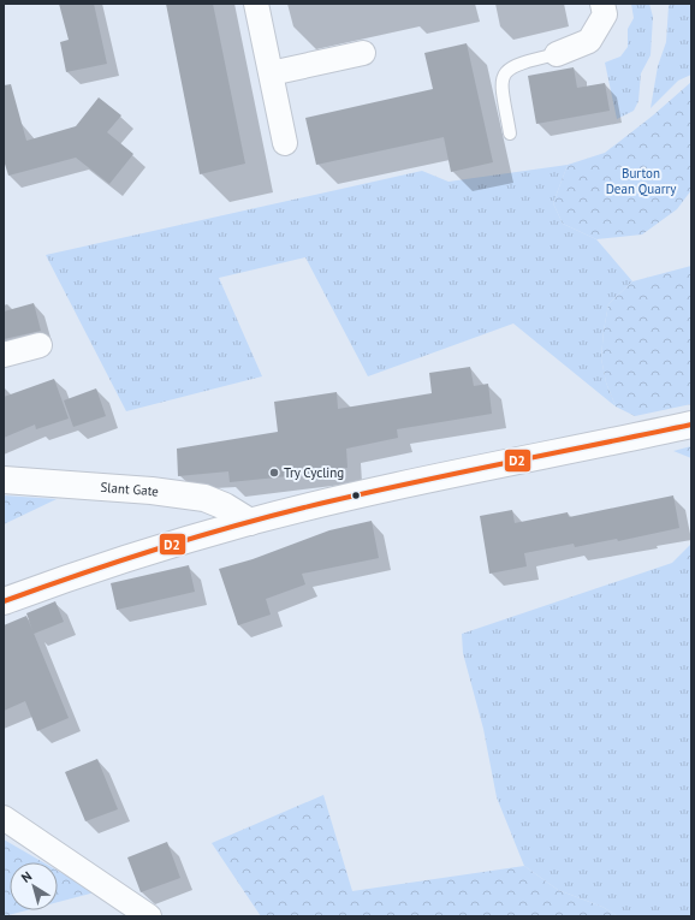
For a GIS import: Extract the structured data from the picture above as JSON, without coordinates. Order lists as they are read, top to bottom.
{
  "streets": {
    "main road": ["Slant Gate"]
  },
  "parks": ["Burton Dean Quarry"],
  "places": ["Try Cycling"],
  "lines": ["transit line D2"],
  "north": "top left"
}
